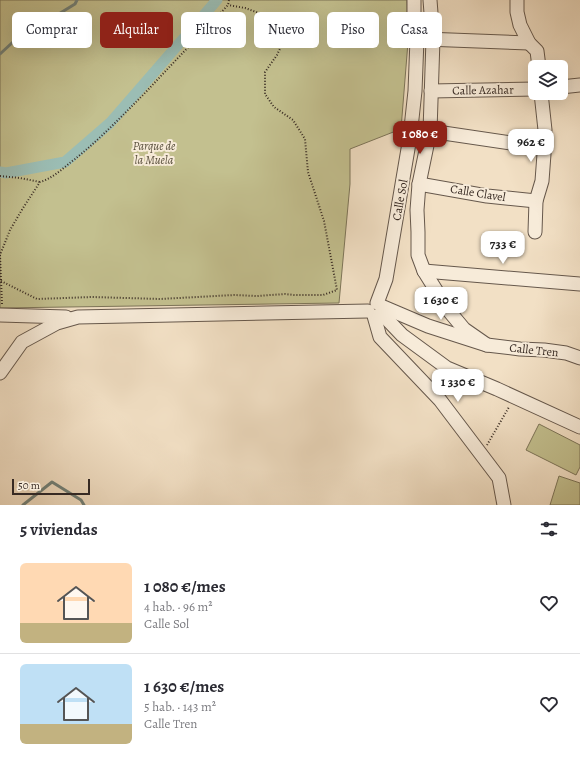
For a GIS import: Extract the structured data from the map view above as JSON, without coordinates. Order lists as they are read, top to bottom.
{
  "streets": {
    "street": [
      "Calle Azahar",
      "Calle Clavel",
      "Calle Sol",
      "Calle Tren"
    ]
  },
  "crossings": [
    ["Calle Azahar", "Calle Sol"],
    ["Calle Clavel", "Calle Sol"],
    ["Calle Sol", "Calle Tren"]
  ],
  "parks": ["Parque de la Muela"],
  "scale_bar": "50 m",
  "page": {
    "chip": [
      "Comprar",
      "Alquilar",
      "Filtros",
      "Nuevo",
      "Piso",
      "Casa"
    ],
    "price": [
      "1 080 €",
      "962 €",
      "733 €",
      "1 630 €",
      "1 330 €"
    ],
    "scale": "50 m",
    "heading": "5 viviendas",
    "list": [
      {
        "name": "1 080 €/mes",
        "note": "4 hab. · 96 m² · Calle Sol"
      },
      {
        "name": "1 630 €/mes",
        "note": "5 hab. · 143 m² · Calle Tren"
      }
    ]
  }
}
